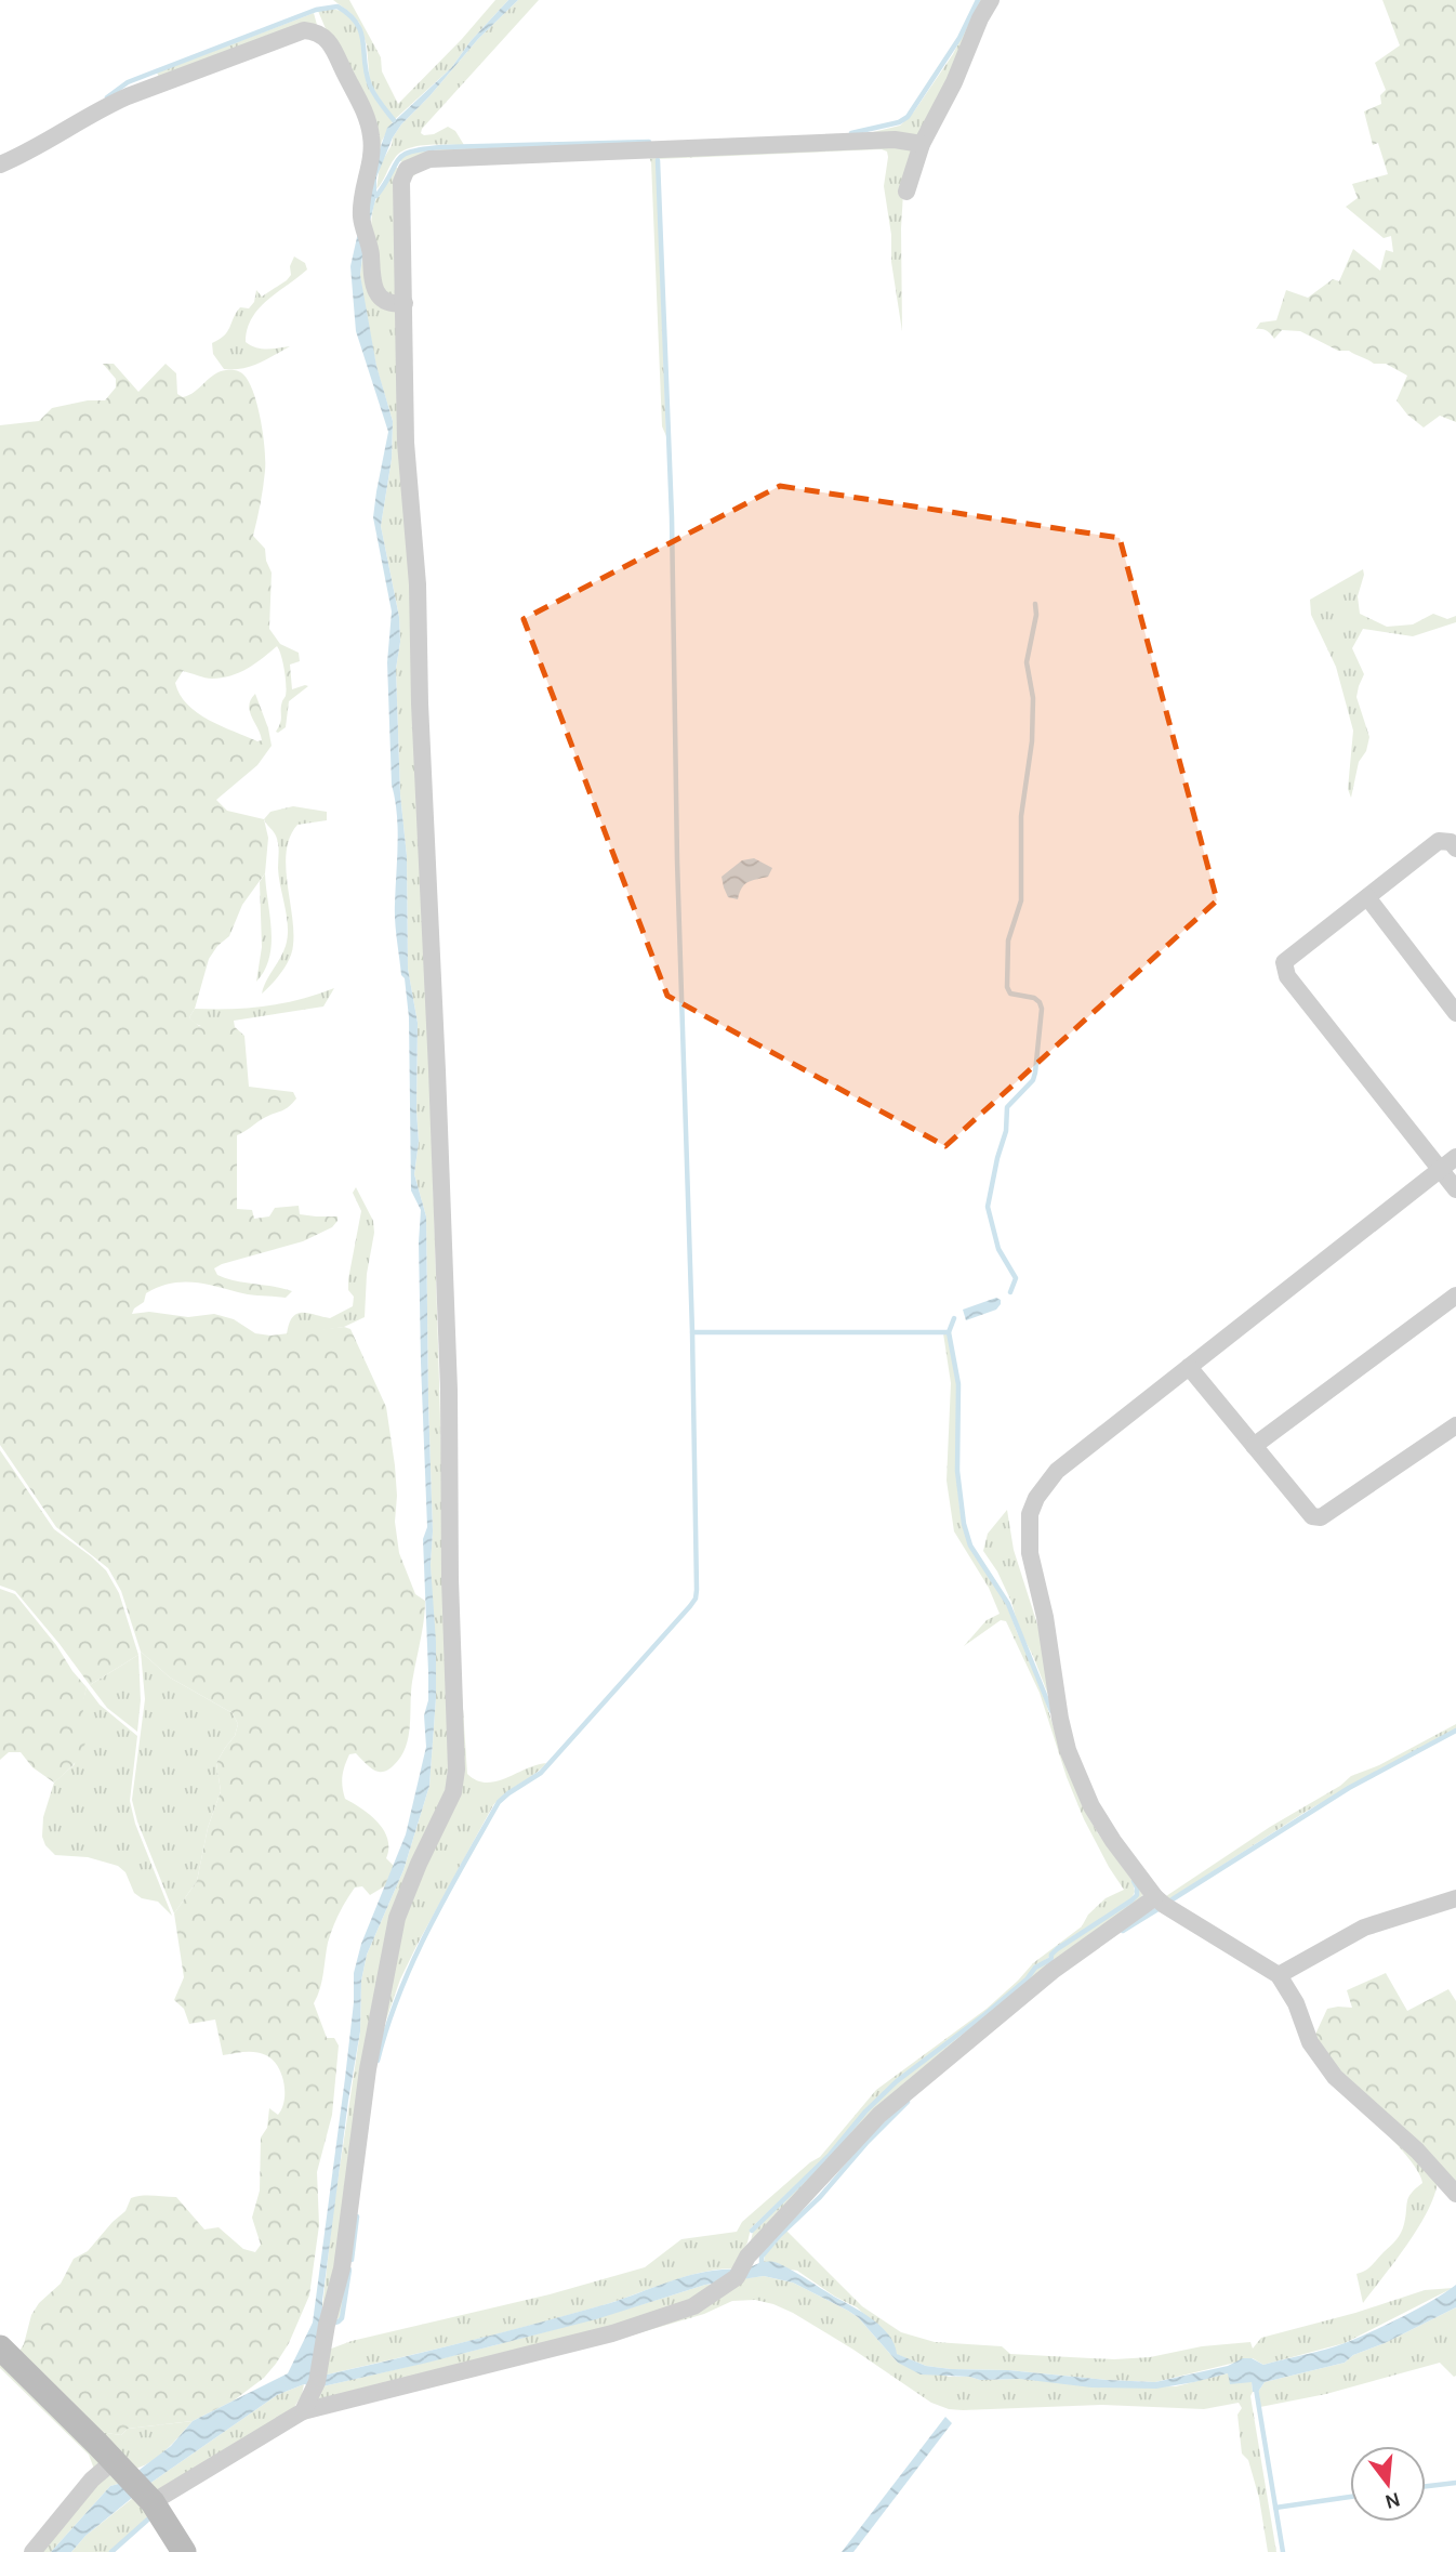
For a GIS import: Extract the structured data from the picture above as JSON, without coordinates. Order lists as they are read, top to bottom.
{
  "north": "bottom"
}
